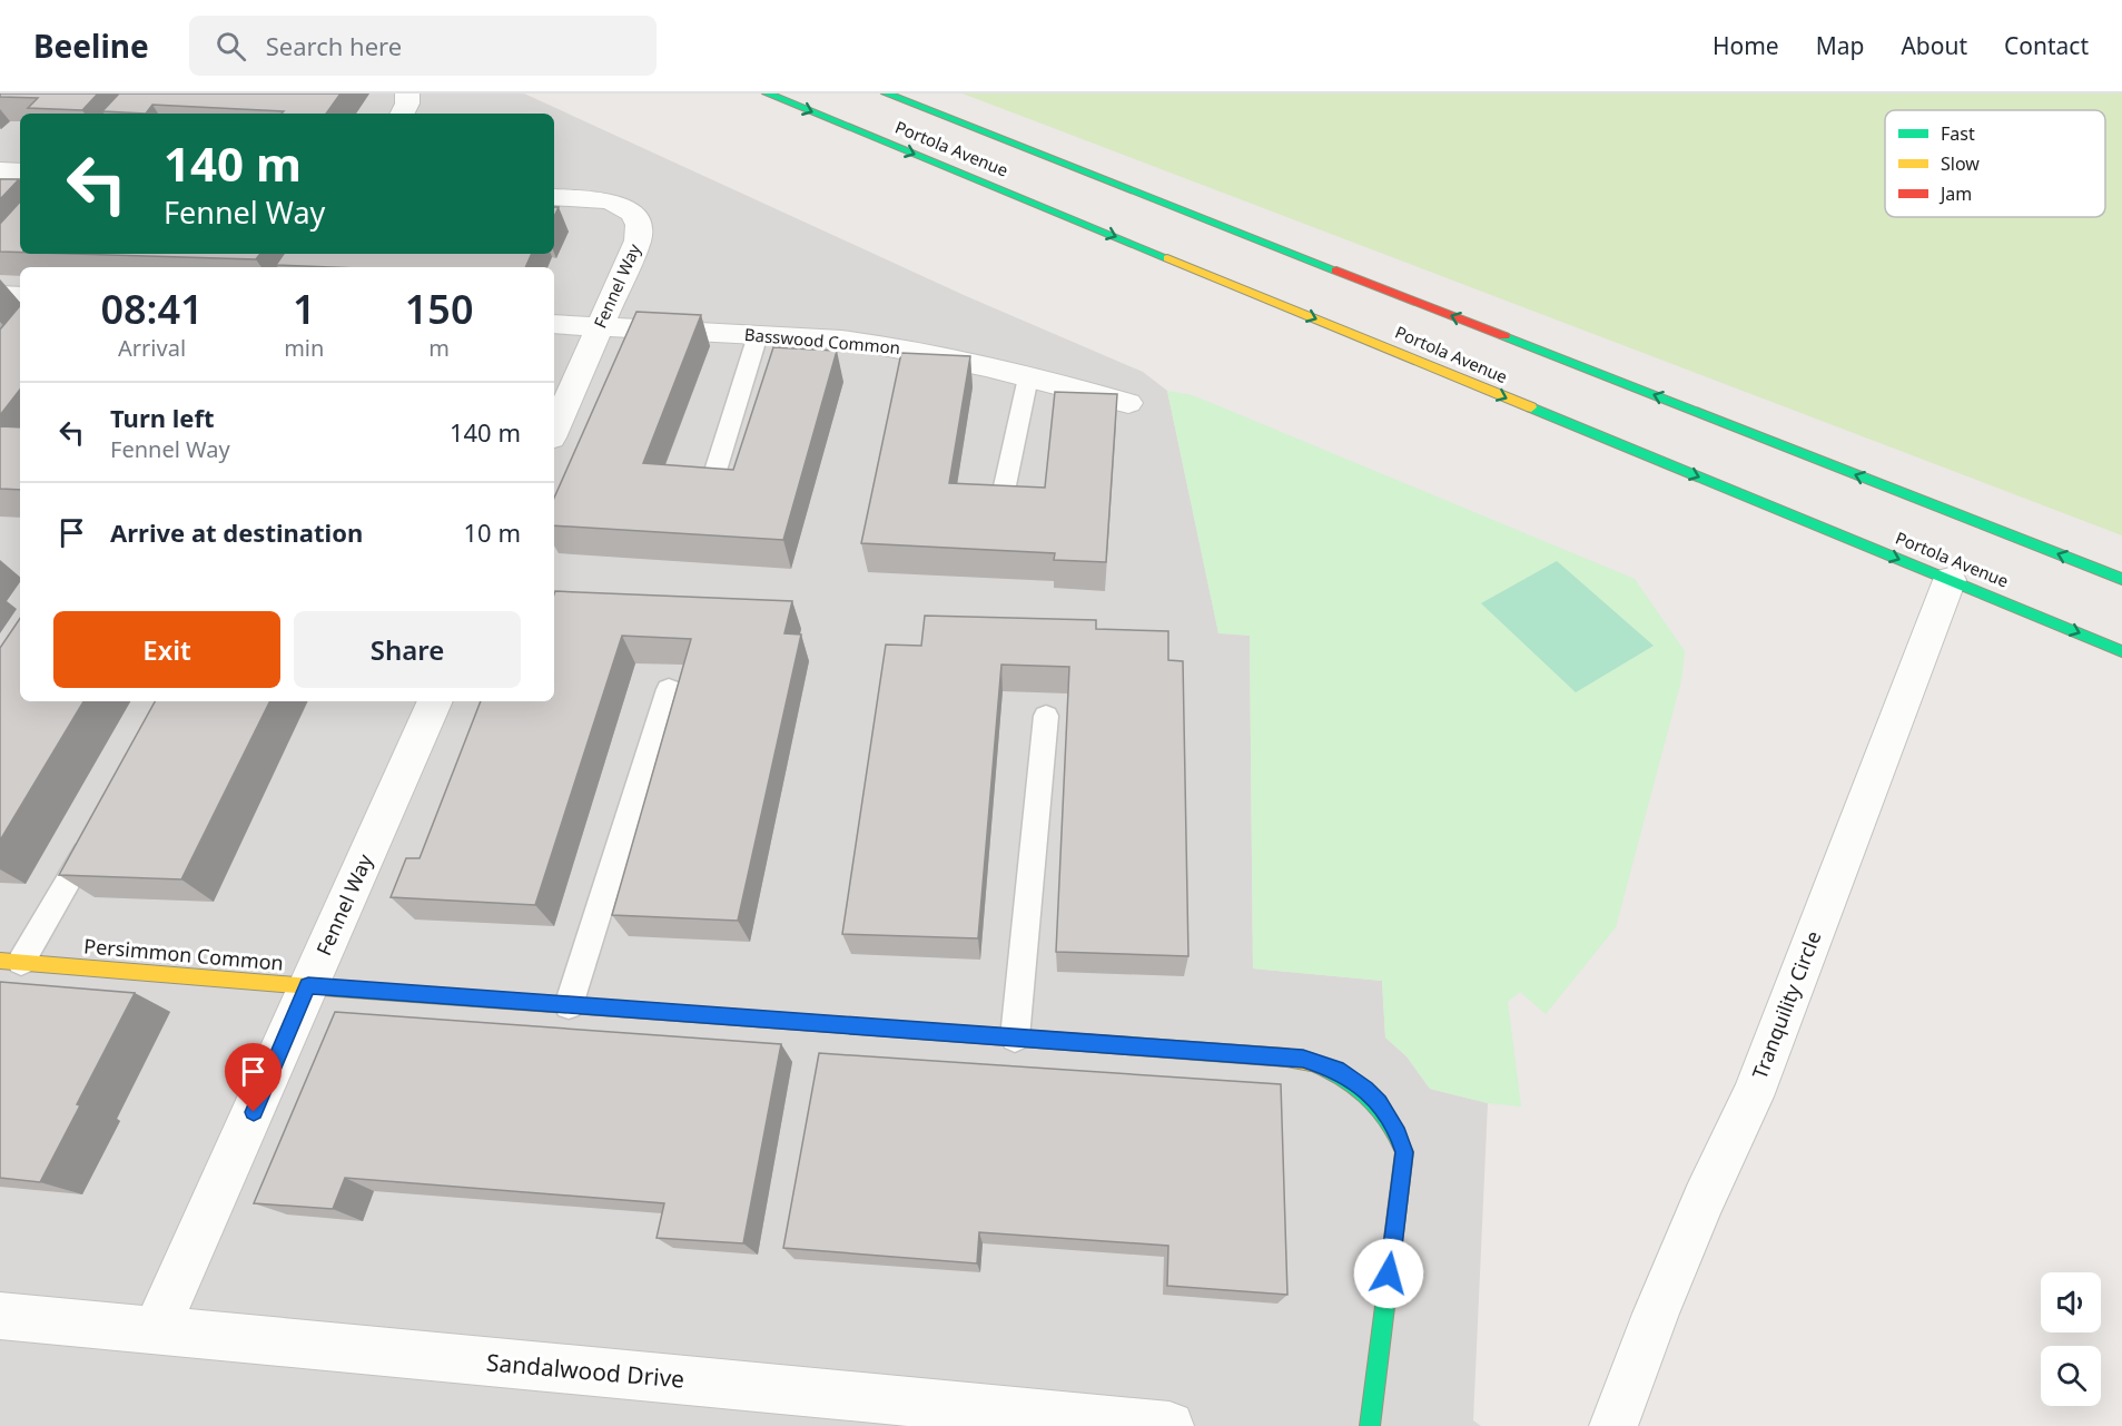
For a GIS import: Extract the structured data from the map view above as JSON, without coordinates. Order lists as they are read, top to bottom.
{
  "streets": {
    "main road": ["Portola Avenue", "Persimmon Common"],
    "street": [
      "Fennel Way",
      "Basswood Common",
      "Tranquility Circle",
      "Sandalwood Drive"
    ]
  },
  "crossings": [
    ["Portola Avenue", "Tranquility Circle"],
    ["Fennel Way", "Basswood Common"],
    ["Fennel Way", "Persimmon Common"],
    ["Fennel Way", "Sandalwood Drive"]
  ],
  "legend": ["Fast", "Slow", "Jam"],
  "page": {
    "header": "Beeline",
    "search": "Search here",
    "nav": [
      "Home",
      "Map",
      "About",
      "Contact"
    ],
    "turn": ["140 m", "Fennel Way"],
    "eta": [
      "08:41",
      "Arrival",
      "1",
      "min",
      "150",
      "m"
    ],
    "list": [
      {
        "name": "Turn left",
        "note": "Fennel Way",
        "value": "140 m"
      },
      {
        "name": "Arrive at destination",
        "value": "10 m"
      }
    ],
    "buttons": ["Exit", "Share"]
  }
}
